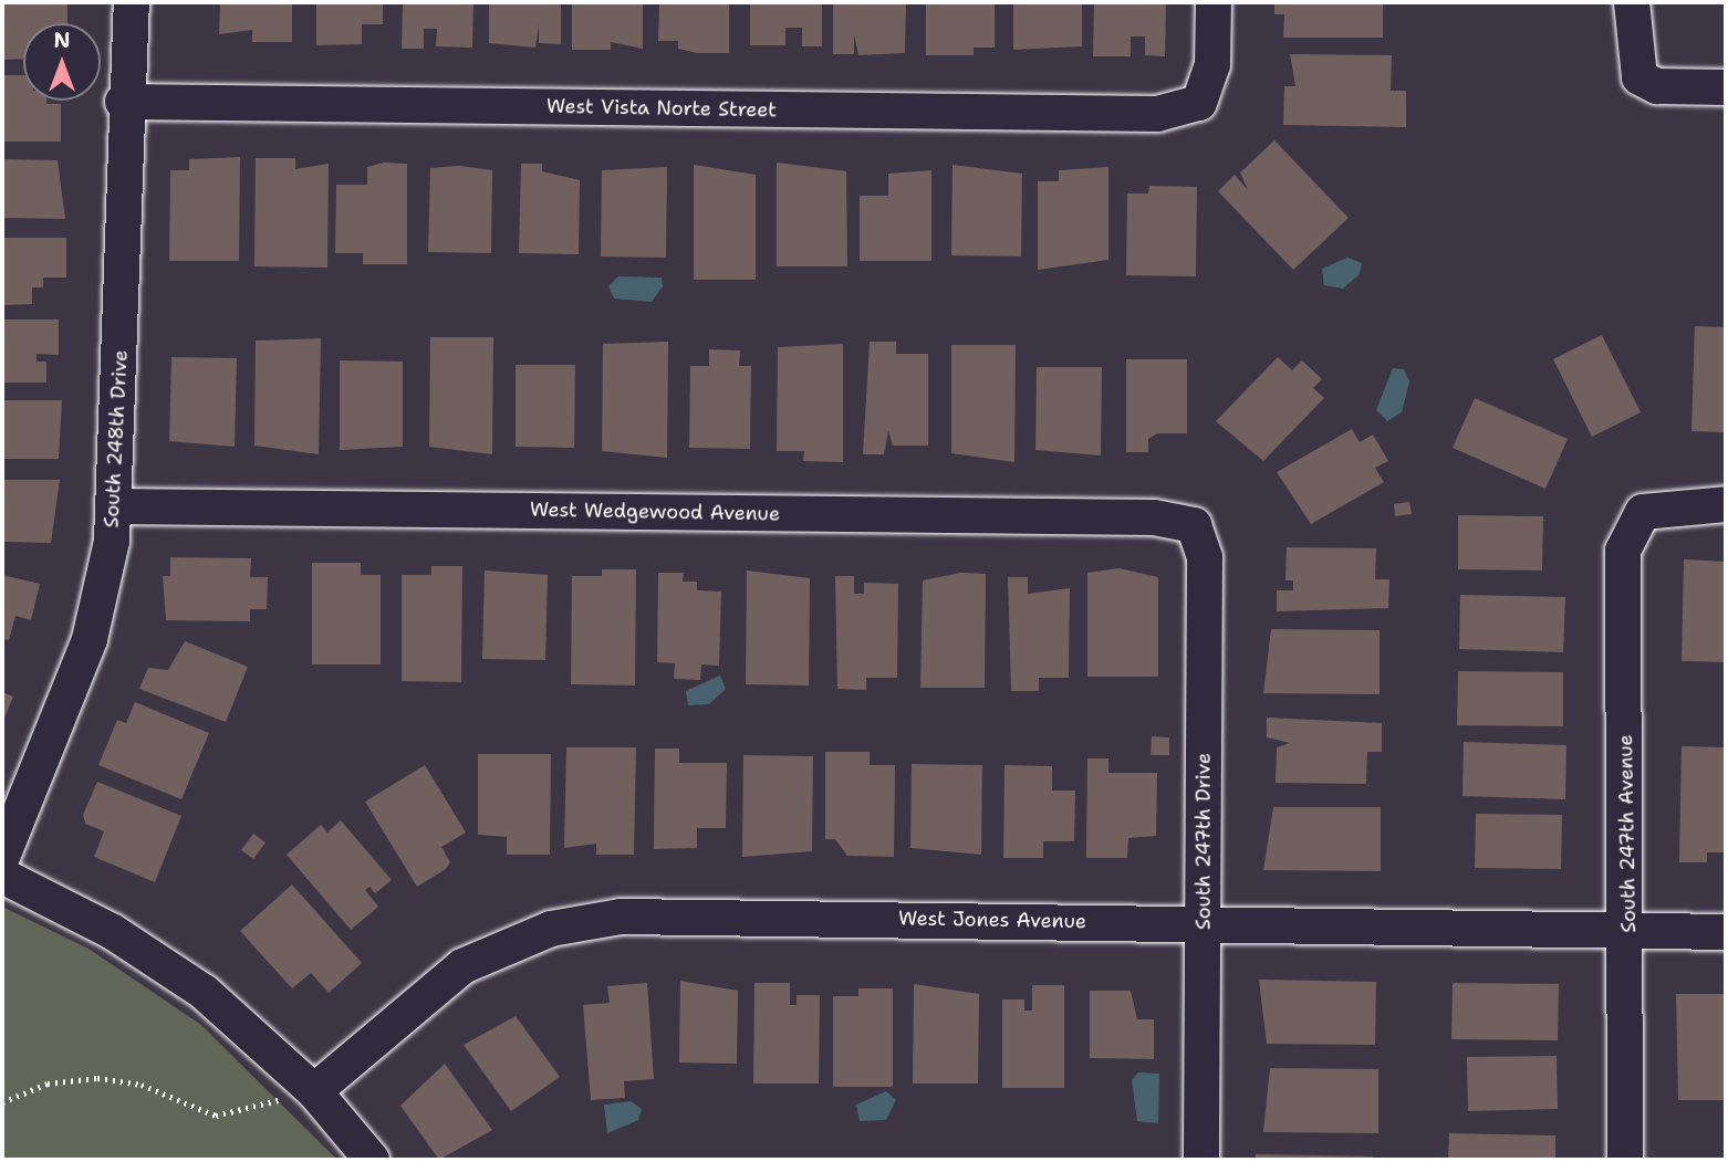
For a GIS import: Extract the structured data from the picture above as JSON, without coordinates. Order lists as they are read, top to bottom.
{
  "streets": {
    "street": [
      "West Vista Norte Street",
      "South 248th Drive",
      "West Wedgewood Avenue",
      "South 247th Avenue",
      "South 247th Drive",
      "West Jones Avenue"
    ]
  },
  "crossings": [
    ["West Vista Norte Street", "South 248th Drive"],
    ["South 248th Drive", "West Wedgewood Avenue"],
    ["West Wedgewood Avenue", "South 247th Drive"],
    ["South 247th Avenue", "West Jones Avenue"],
    ["South 247th Drive", "West Jones Avenue"]
  ],
  "north": "top"
}
